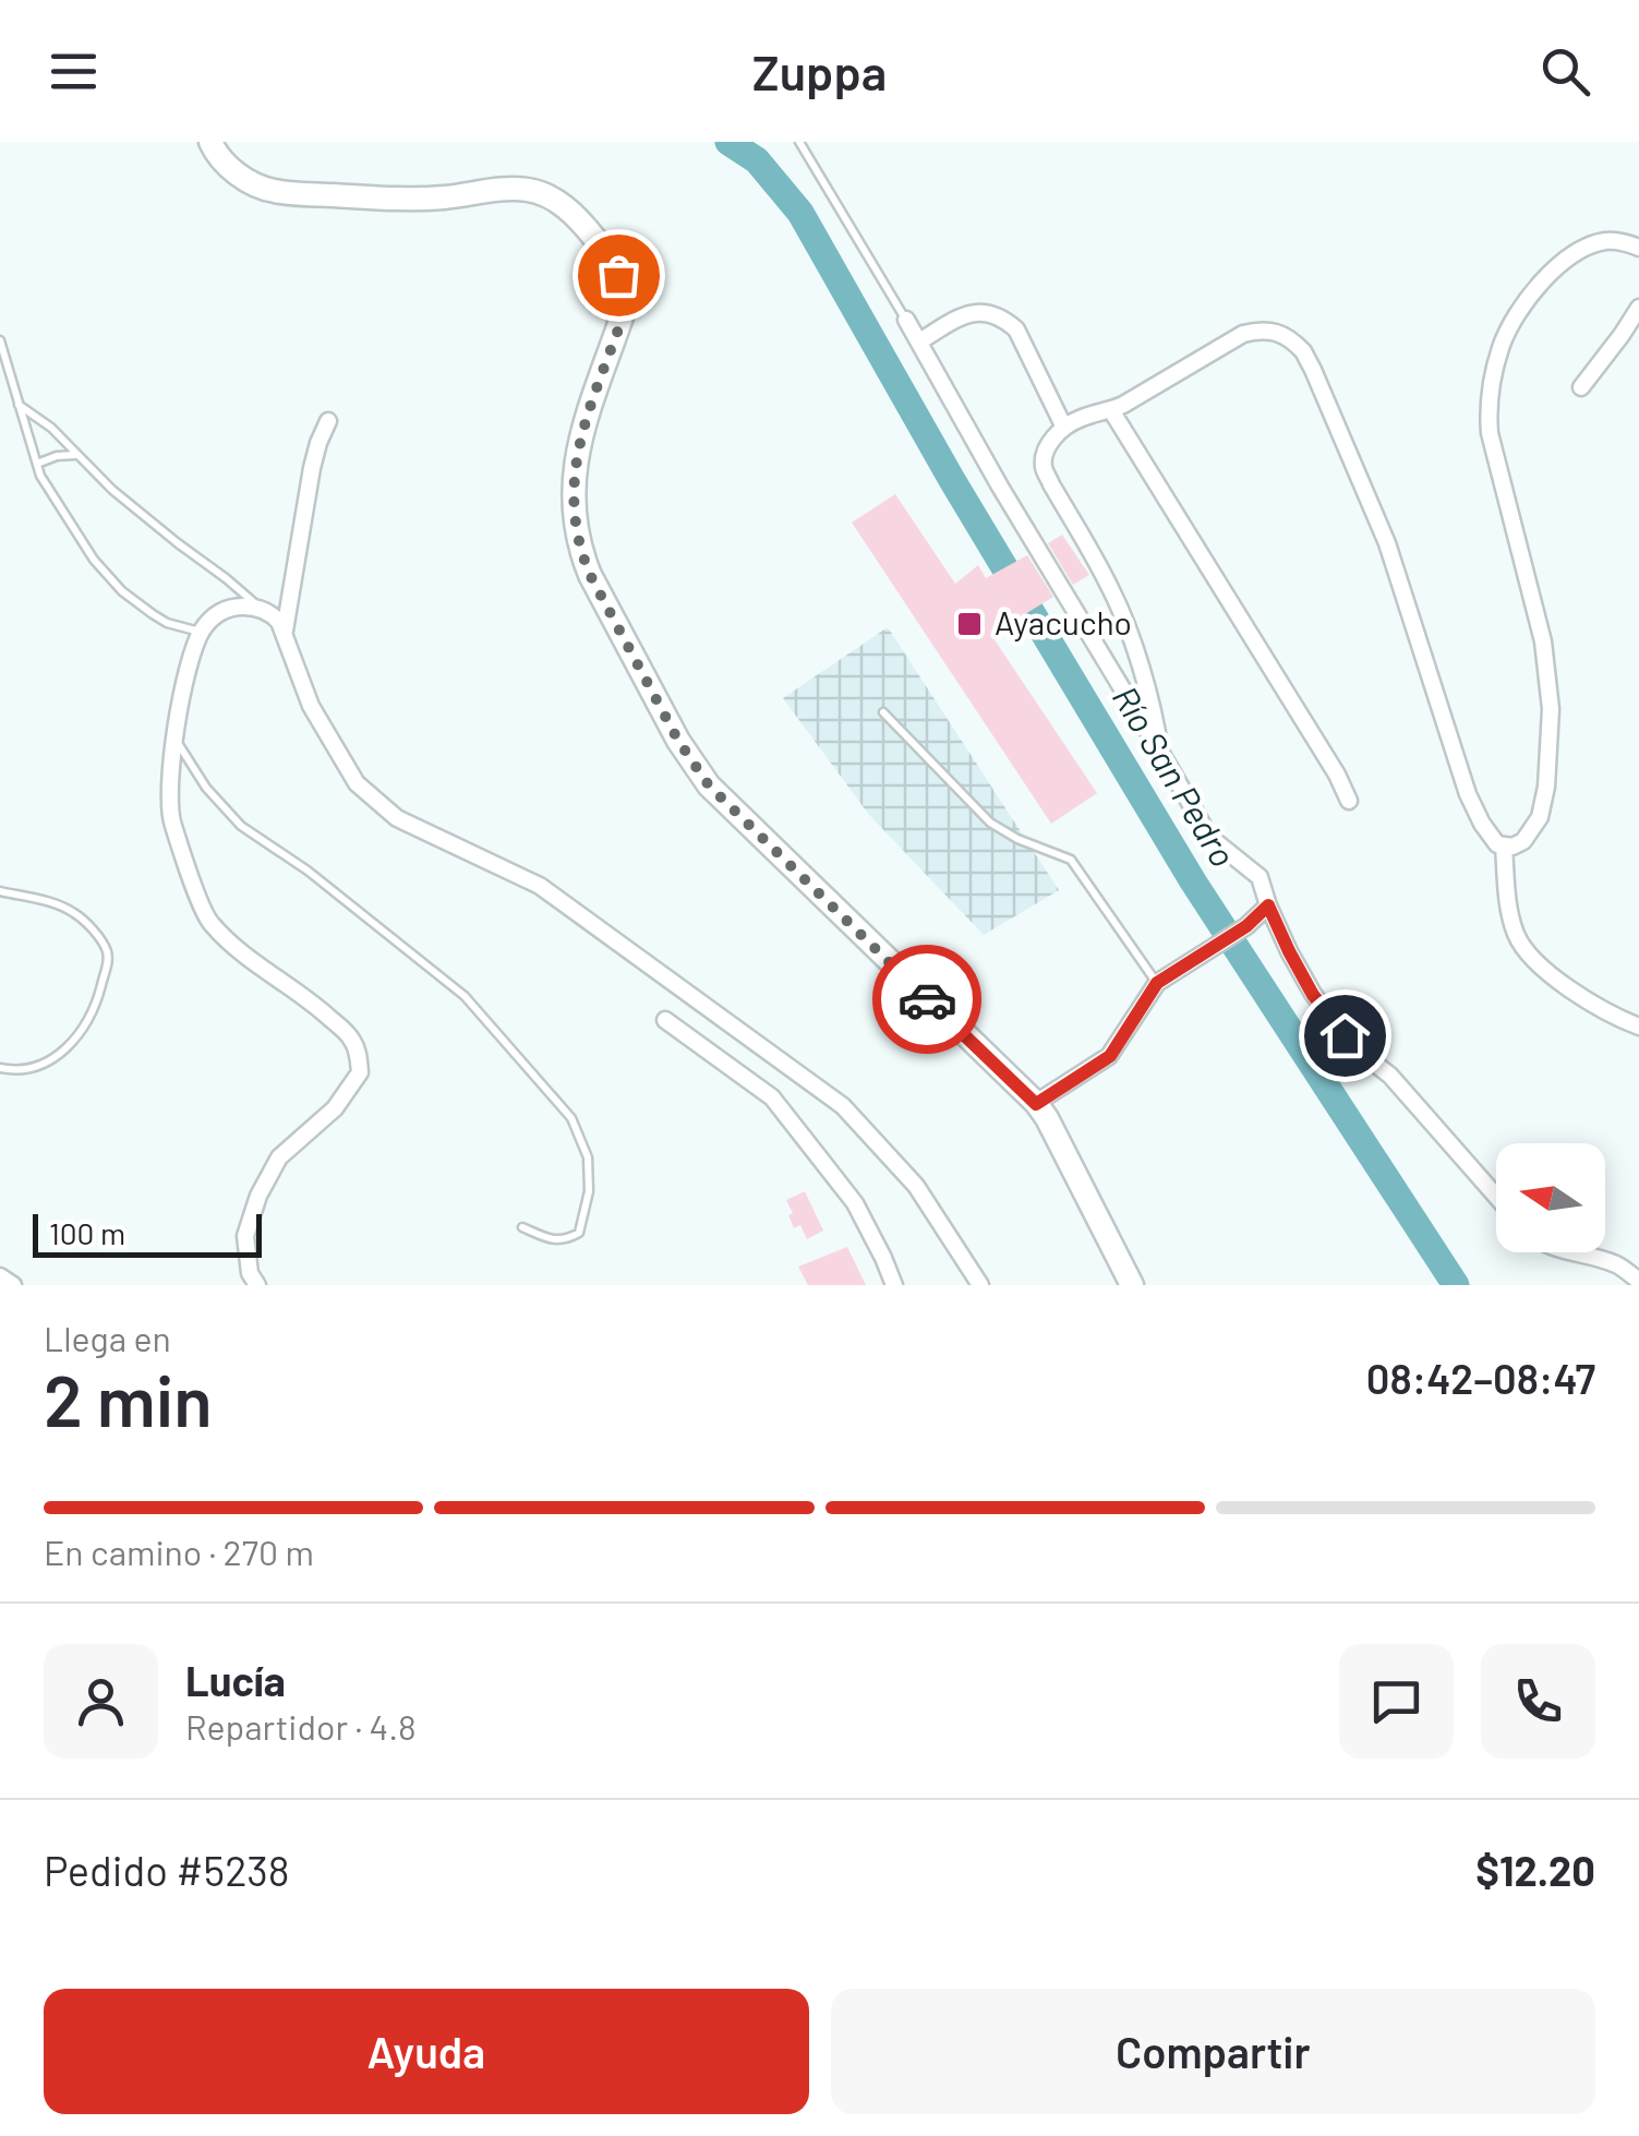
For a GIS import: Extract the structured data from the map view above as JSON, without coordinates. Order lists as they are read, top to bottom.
{
  "water": ["Río San Pedro"],
  "places": {
    "transit": ["Ayacucho"]
  },
  "scale_bar": "100 m",
  "north": "left",
  "page": {
    "header": "Zuppa",
    "scale": "100 m",
    "heading": ["2 min", "Llega en", "08:42–08:47"],
    "panel": [
      "Lucía",
      "Repartidor · 4.8",
      "Pedido #5238",
      "$12.20"
    ],
    "bar": "En camino · 270 m",
    "buttons": ["Ayuda", "Compartir"]
  }
}
